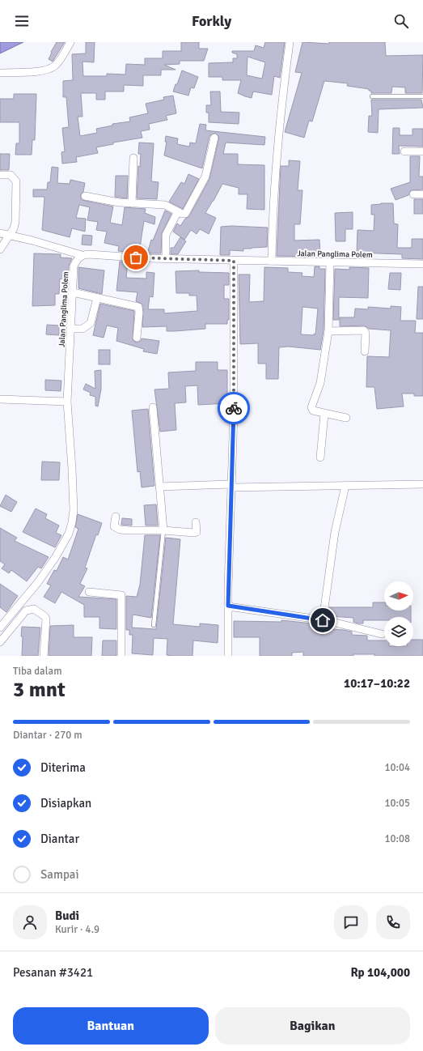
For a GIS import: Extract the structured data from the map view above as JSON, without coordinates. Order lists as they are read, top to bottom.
{
  "streets": {
    "street": ["Jalan Panglima Polem"]
  },
  "north": "right",
  "page": {
    "header": "Forkly",
    "heading": ["3 mnt", "Tiba dalam", "10:17–10:22"],
    "panel": [
      "Budi",
      "Kurir · 4.9",
      "Pesanan #3421",
      "Rp 104,000"
    ],
    "bar": "Diantar · 270 m",
    "list": [
      ["Diterima", "10:04"],
      ["Disiapkan", "10:05"],
      ["Diantar", "10:08"],
      "Sampai"
    ],
    "buttons": ["Bantuan", "Bagikan"]
  }
}
